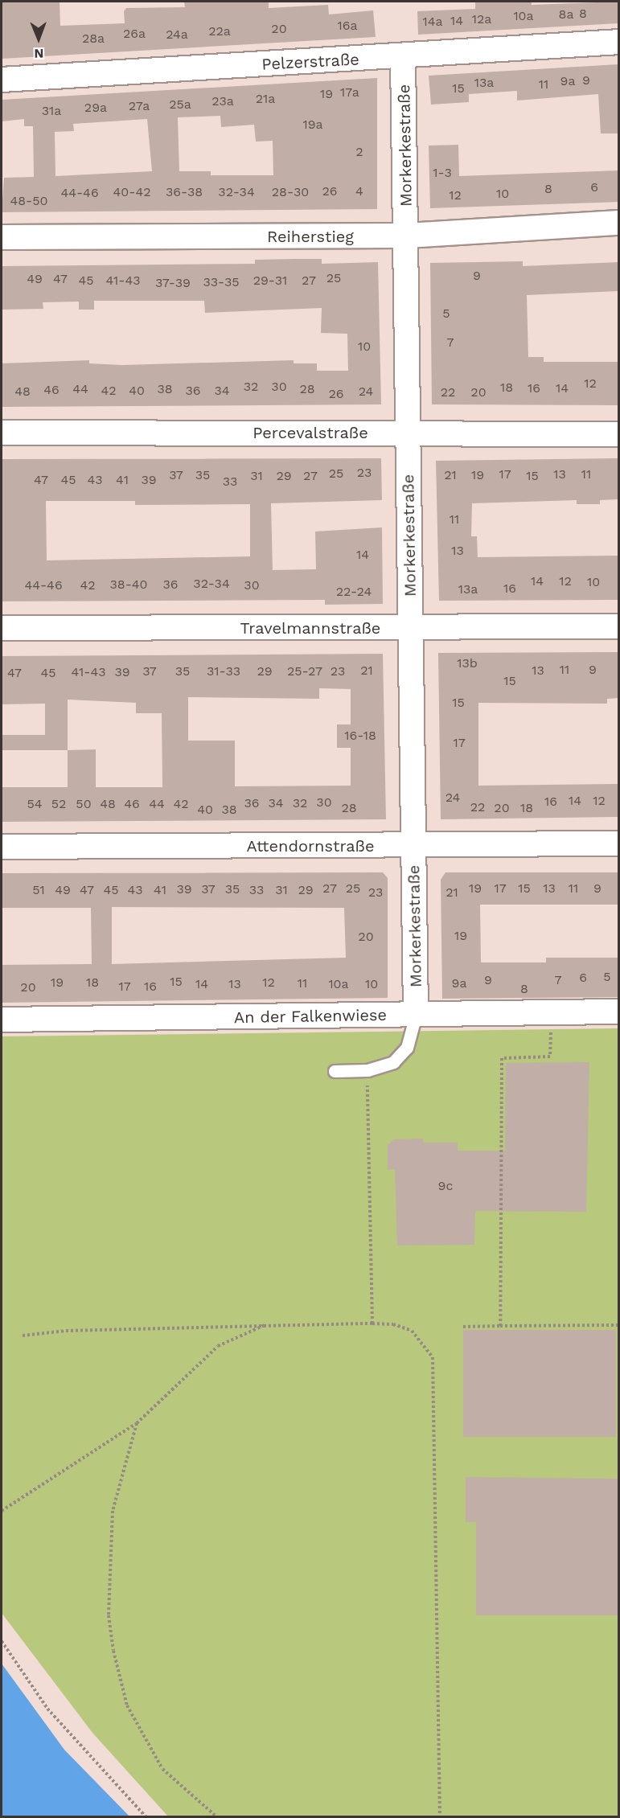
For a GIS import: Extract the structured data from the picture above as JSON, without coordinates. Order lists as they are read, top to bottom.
{
  "streets": {
    "street": [
      "Pelzerstraße",
      "Morkerkestraße",
      "Reiherstieg",
      "Percevalstraße",
      "Travelmannstraße",
      "Attendornstraße",
      "An der Falkenwiese"
    ]
  },
  "crossings": [
    ["Pelzerstraße", "Morkerkestraße"],
    ["Morkerkestraße", "Reiherstieg"],
    ["Morkerkestraße", "Percevalstraße"],
    ["Morkerkestraße", "Travelmannstraße"],
    ["Morkerkestraße", "Attendornstraße"],
    ["Morkerkestraße", "An der Falkenwiese"]
  ],
  "house_numbers": [
    "8",
    "8a",
    "10a",
    "12a",
    "14",
    "14a",
    "16a",
    "20",
    "22a",
    "26a",
    "24a",
    "28a",
    "9",
    "9a",
    "13a",
    "11",
    "15",
    "17a",
    "19",
    "21a",
    "23a",
    "25a",
    "27a",
    "29a",
    "31a",
    "19a",
    "2",
    "1-3",
    "6",
    "8",
    "26",
    "4",
    "40-42",
    "36-38",
    "32-34",
    "28-30",
    "44-46",
    "10",
    "12",
    "48-50",
    "9",
    "25",
    "49",
    "47",
    "45",
    "41-43",
    "29-31",
    "27",
    "33-35",
    "37-39",
    "5",
    "7",
    "10",
    "12",
    "32",
    "30",
    "18",
    "16",
    "14",
    "44",
    "38",
    "28",
    "46",
    "42",
    "40",
    "36",
    "34",
    "48",
    "24",
    "22",
    "20",
    "26",
    "23",
    "25",
    "17",
    "13",
    "11",
    "37",
    "35",
    "21",
    "19",
    "31",
    "29",
    "27",
    "15",
    "47",
    "45",
    "43",
    "41",
    "39",
    "33",
    "11",
    "13",
    "14",
    "14",
    "12",
    "10",
    "32-34",
    "38-40",
    "36",
    "44-46",
    "42",
    "30",
    "16",
    "13a",
    "22-24",
    "13b",
    "11",
    "9",
    "21",
    "13",
    "37",
    "35",
    "31-33",
    "29",
    "25-27",
    "23",
    "41-43",
    "39",
    "47",
    "45",
    "15",
    "15",
    "16-18",
    "17",
    "24",
    "14",
    "12",
    "16",
    "30",
    "36",
    "34",
    "32",
    "54",
    "52",
    "50",
    "48",
    "46",
    "44",
    "42",
    "22",
    "28",
    "20",
    "18",
    "40",
    "38",
    "27",
    "25",
    "19",
    "17",
    "15",
    "13",
    "11",
    "9",
    "39",
    "37",
    "35",
    "51",
    "49",
    "47",
    "45",
    "43",
    "41",
    "33",
    "31",
    "29",
    "23",
    "21",
    "19",
    "20",
    "5",
    "6",
    "9",
    "7",
    "15",
    "19",
    "18",
    "12",
    "11",
    "9a",
    "14",
    "13",
    "10a",
    "10",
    "17",
    "16",
    "20",
    "8",
    "9c"
  ],
  "north": "bottom"
}
